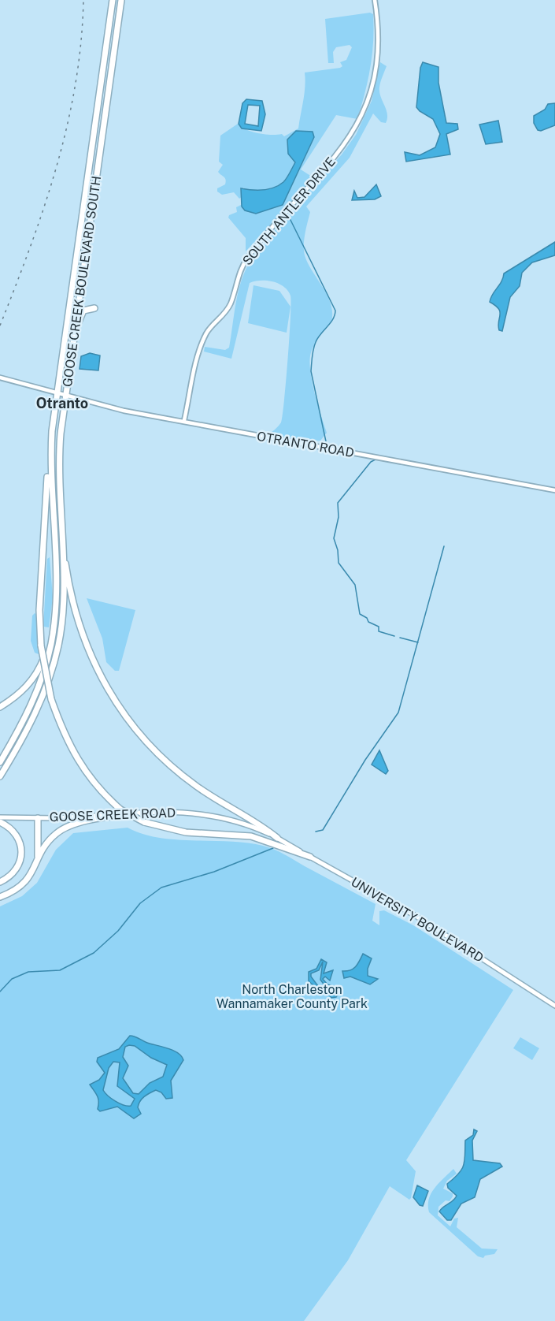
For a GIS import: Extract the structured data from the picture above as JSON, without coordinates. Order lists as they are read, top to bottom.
{
  "streets": {
    "highway": ["GOOSE CREEK BOULEVARD SOUTH"],
    "main road": ["GOOSE CREEK ROAD", "UNIVERSITY BOULEVARD"],
    "street": ["SOUTH ANTLER DRIVE", "OTRANTO ROAD"]
  },
  "crossings": [
    ["SOUTH ANTLER DRIVE", "OTRANTO ROAD"],
    ["GOOSE CREEK BOULEVARD SOUTH", "OTRANTO ROAD"],
    ["GOOSE CREEK ROAD", "UNIVERSITY BOULEVARD"]
  ],
  "districts": ["Otranto"],
  "parks": ["North Charleston Wannamaker County Park"]
}
